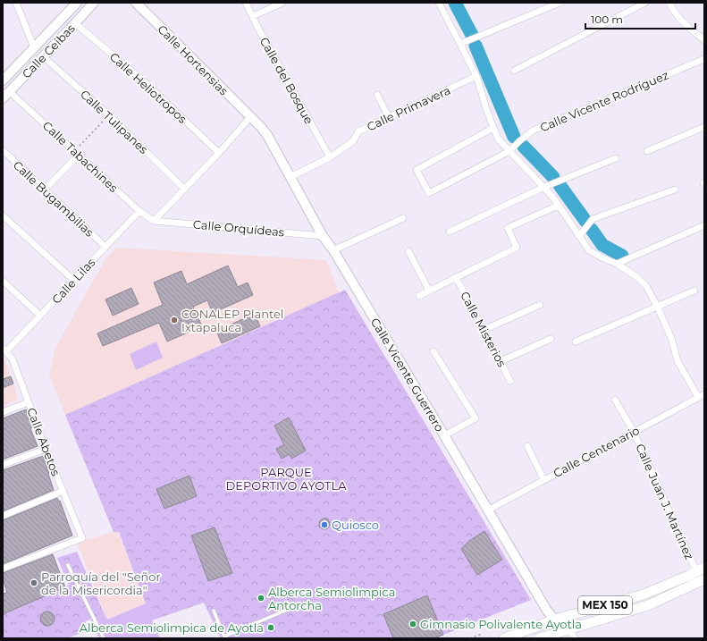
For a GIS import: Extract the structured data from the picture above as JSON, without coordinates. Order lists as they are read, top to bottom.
{
  "streets": {
    "main road": ["MEX 150"],
    "street": [
      "Calle Ceibas",
      "Calle Hortensias",
      "Calle del Bosque",
      "Calle Heliotropos",
      "Calle Vicente Rodríguez",
      "Calle Primavera",
      "Calle Tulipanes",
      "Calle Tabachines",
      "Calle Bugambilias",
      "Calle Orquídeas",
      "Calle Lilas",
      "Calle Misterios",
      "Calle Vicente Guerrero",
      "Calle Abetos",
      "Calle Centenario",
      "Calle Juan J. Martínez"
    ]
  },
  "crossings": [
    ["Calle Ceibas", "Calle Heliotropos"],
    ["Calle Ceibas", "Calle Tulipanes"],
    ["Calle Ceibas", "Calle Tabachines"],
    ["Calle Hortensias", "Calle Vicente Guerrero"],
    ["Calle del Bosque", "Calle Primavera"],
    ["Calle Primavera", "Calle Vicente Guerrero"],
    ["Calle Tabachines", "Calle Orquídeas"],
    ["Calle Tabachines", "Calle Lilas"],
    ["Calle Bugambilias", "Calle Lilas"],
    ["Calle Orquídeas", "Calle Vicente Guerrero"],
    ["Calle Lilas", "Calle Abetos"],
    ["Calle Vicente Guerrero", "Calle Centenario"],
    ["Calle Vicente Guerrero", "MEX 150"],
    ["Calle Centenario", "Calle Juan J. Martínez"],
    ["Calle Juan J. Martínez", "MEX 150"]
  ],
  "parks": ["PARQUE DEPORTIVO AYOTLA"],
  "places": [
    "CONALEP Plantel Ixtapaluca",
    "Quiosco",
    "Parroquía del \"Señor de la Misericordia\"",
    "Alberca Semiolìmpica Antorcha",
    "Gimnasio Polivalente Ayotla",
    "Alberca Semiolimpica de Ayotla"
  ],
  "scale_bar": "100 m"
}
